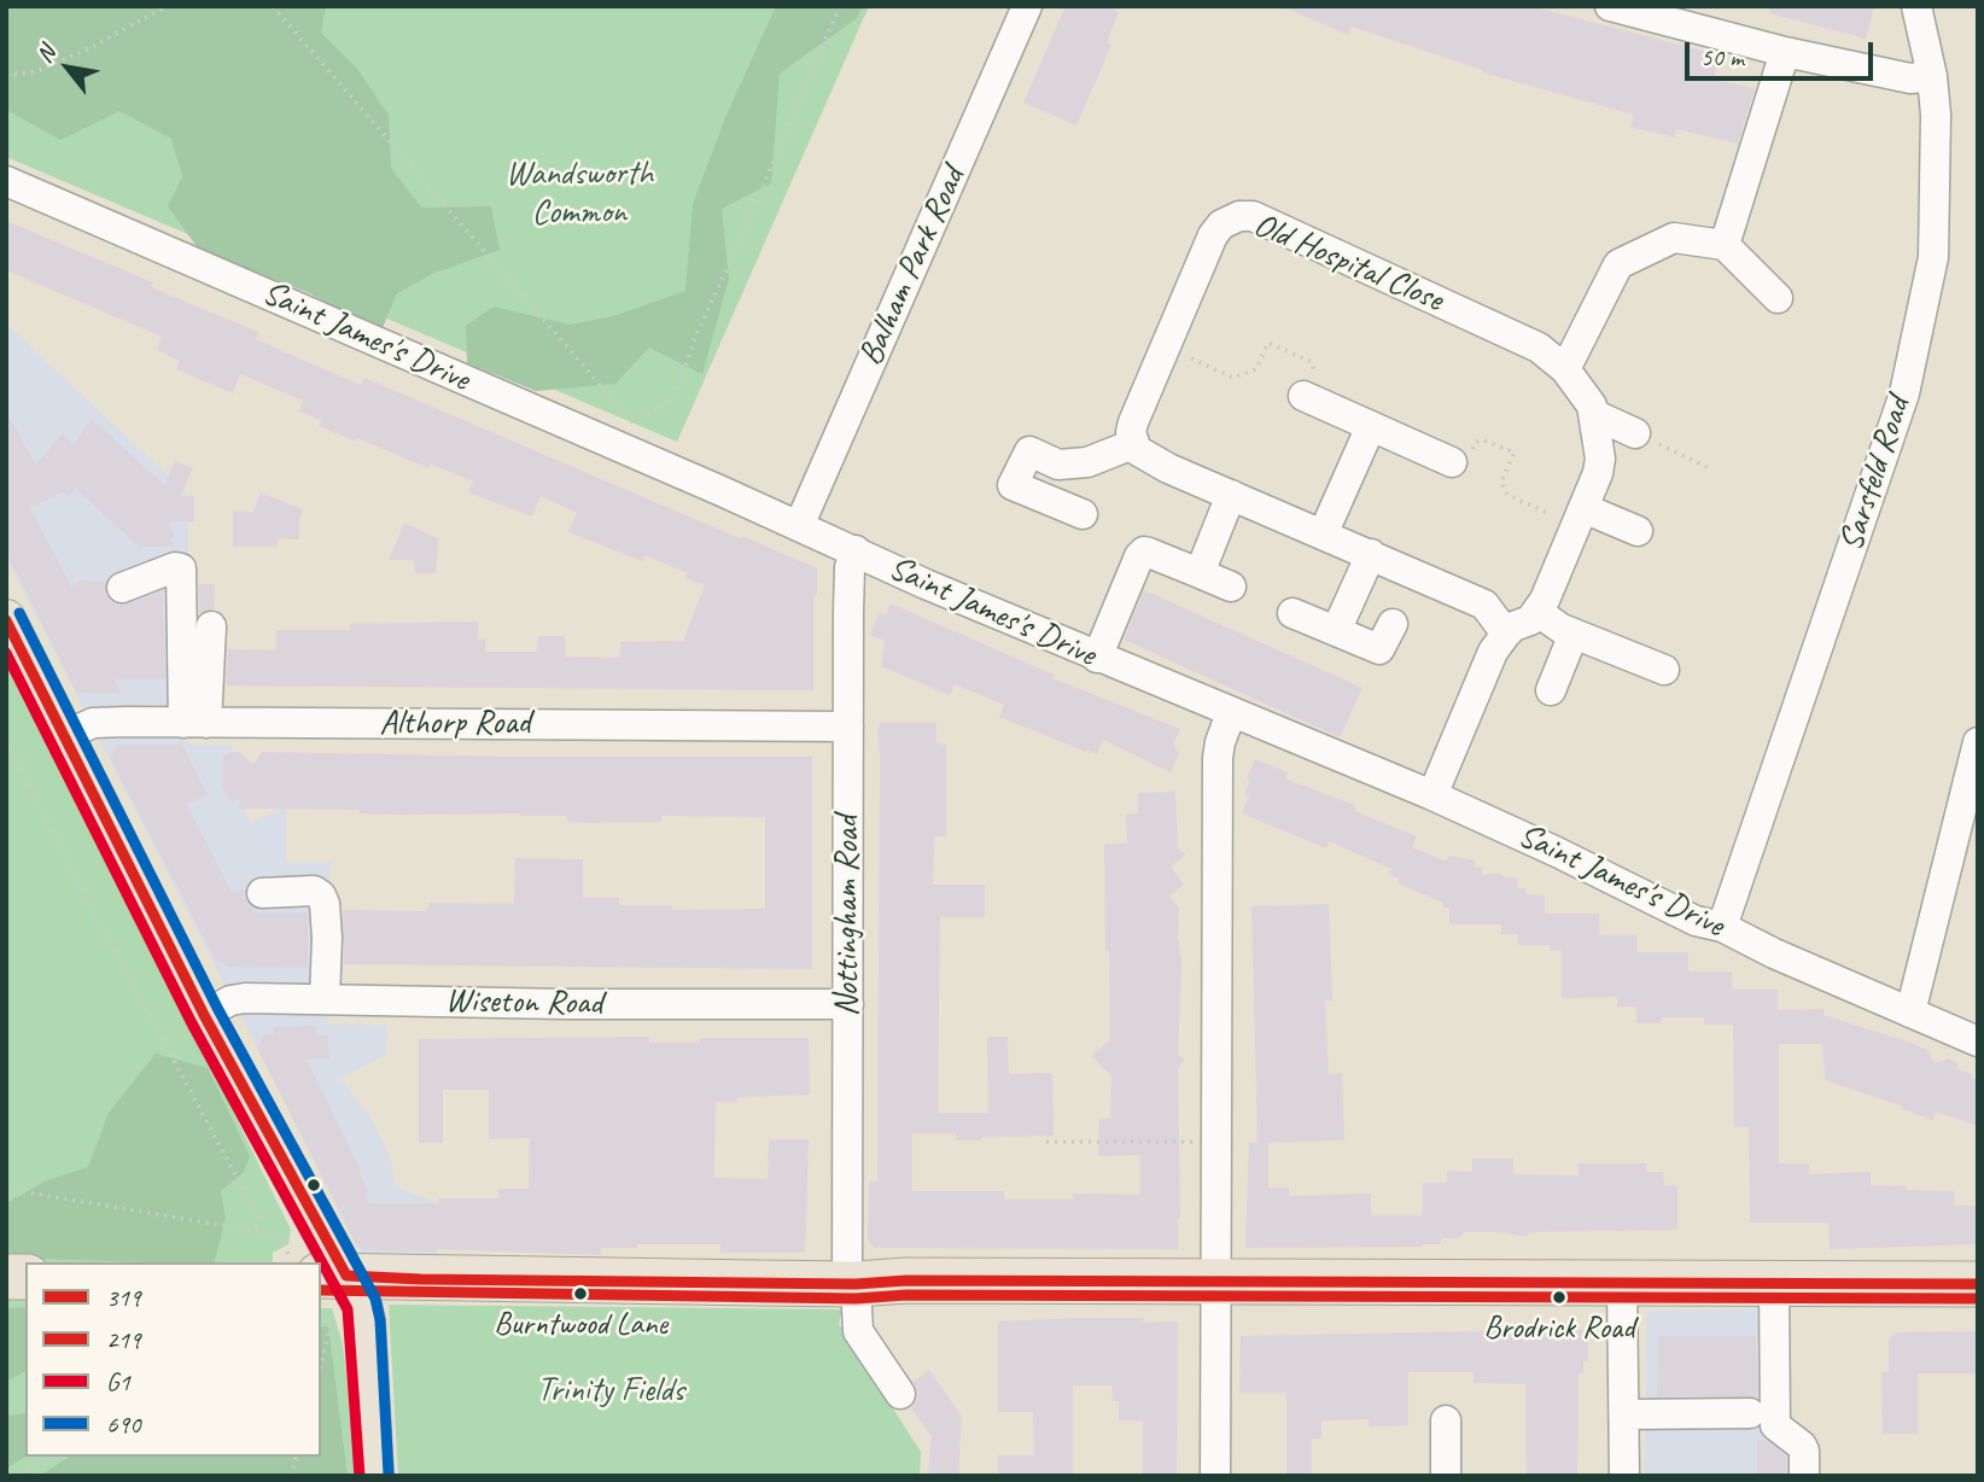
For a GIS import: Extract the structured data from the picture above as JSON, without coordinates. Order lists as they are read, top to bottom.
{
  "streets": {
    "street": [
      "Old Hospital Close",
      "Balham Park Road",
      "Saint James's Drive",
      "Sarsfeld Road",
      "Althorp Road",
      "Nottingham Road",
      "Wiseton Road"
    ]
  },
  "crossings": [
    ["Balham Park Road", "Saint James's Drive"],
    ["Saint James's Drive", "Sarsfeld Road"],
    ["Saint James's Drive", "Nottingham Road"],
    ["Althorp Road", "Nottingham Road"],
    ["Nottingham Road", "Wiseton Road"]
  ],
  "parks": ["Wandsworth Common", "Trinity Fields"],
  "places": ["Burntwood Lane", "Brodrick Road"],
  "lines": [
    "transit line 690",
    "transit line 319",
    "transit line G1",
    "transit line 219"
  ],
  "legend": [
    "319",
    "219",
    "G1",
    "690"
  ],
  "scale_bar": "50 m",
  "north": "top left"
}
